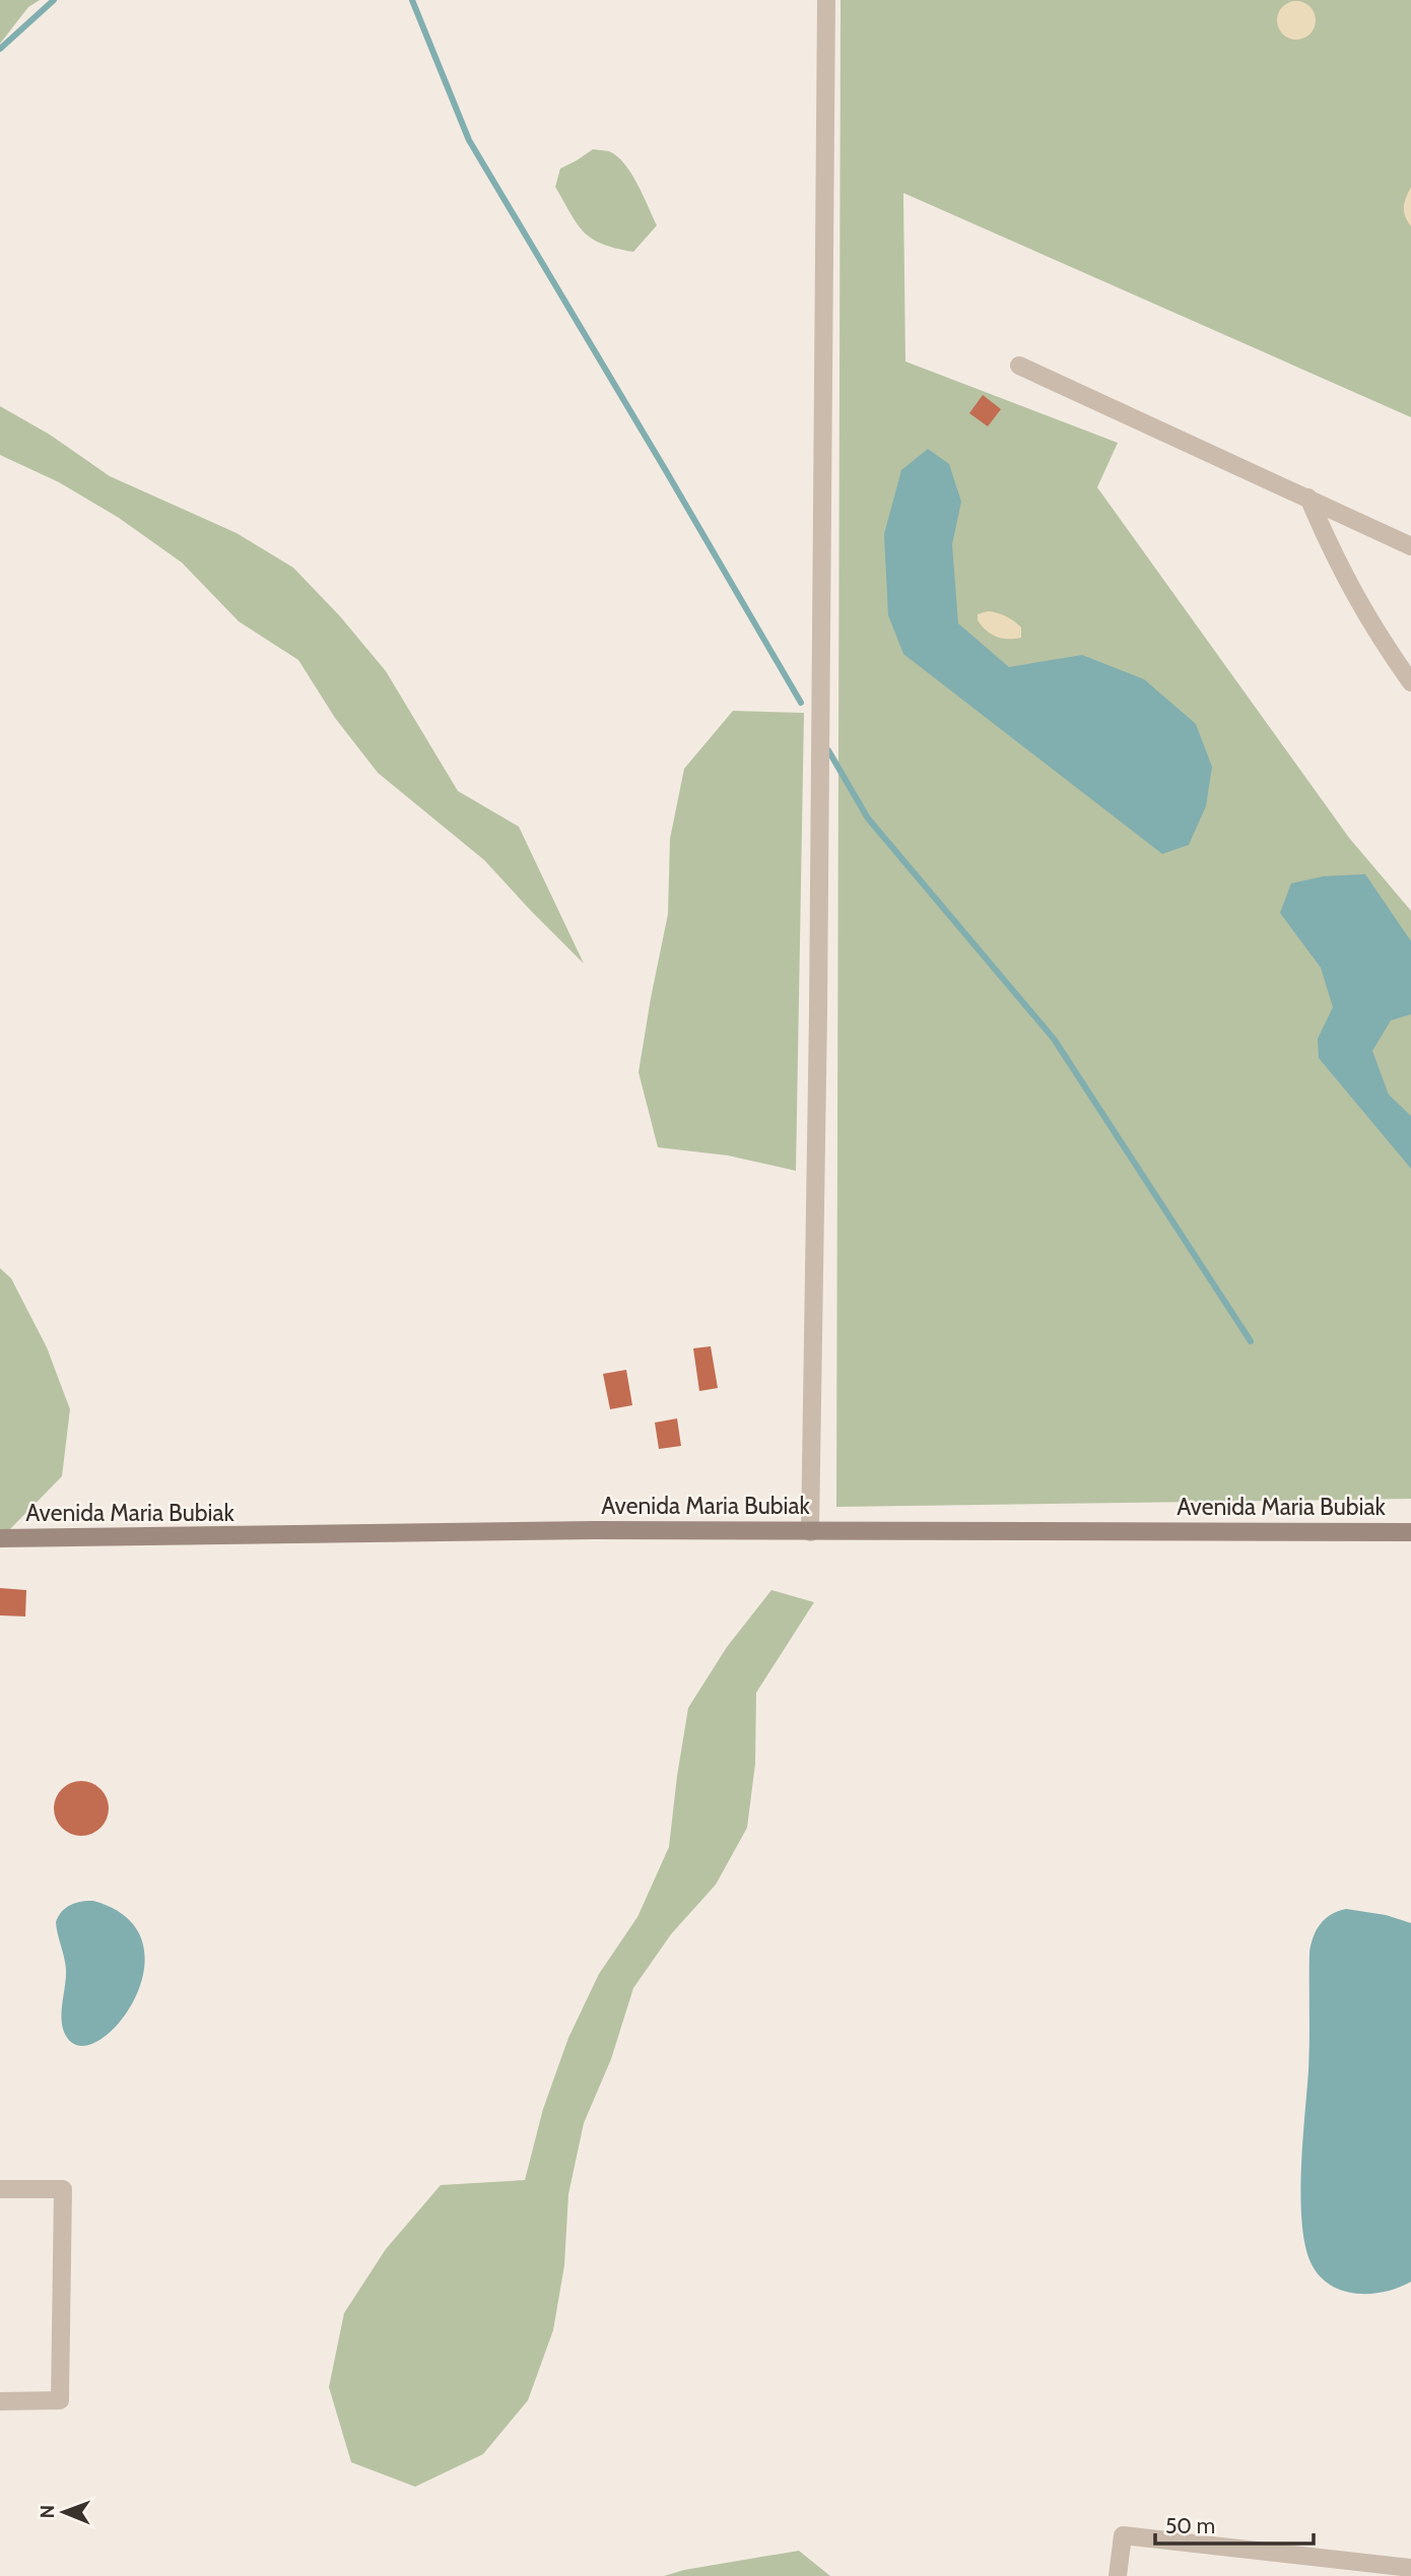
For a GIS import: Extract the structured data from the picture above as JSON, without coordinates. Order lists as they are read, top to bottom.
{
  "streets": {
    "street": ["Avenida Maria Bubiak"]
  },
  "scale_bar": "50 m",
  "north": "left"
}
